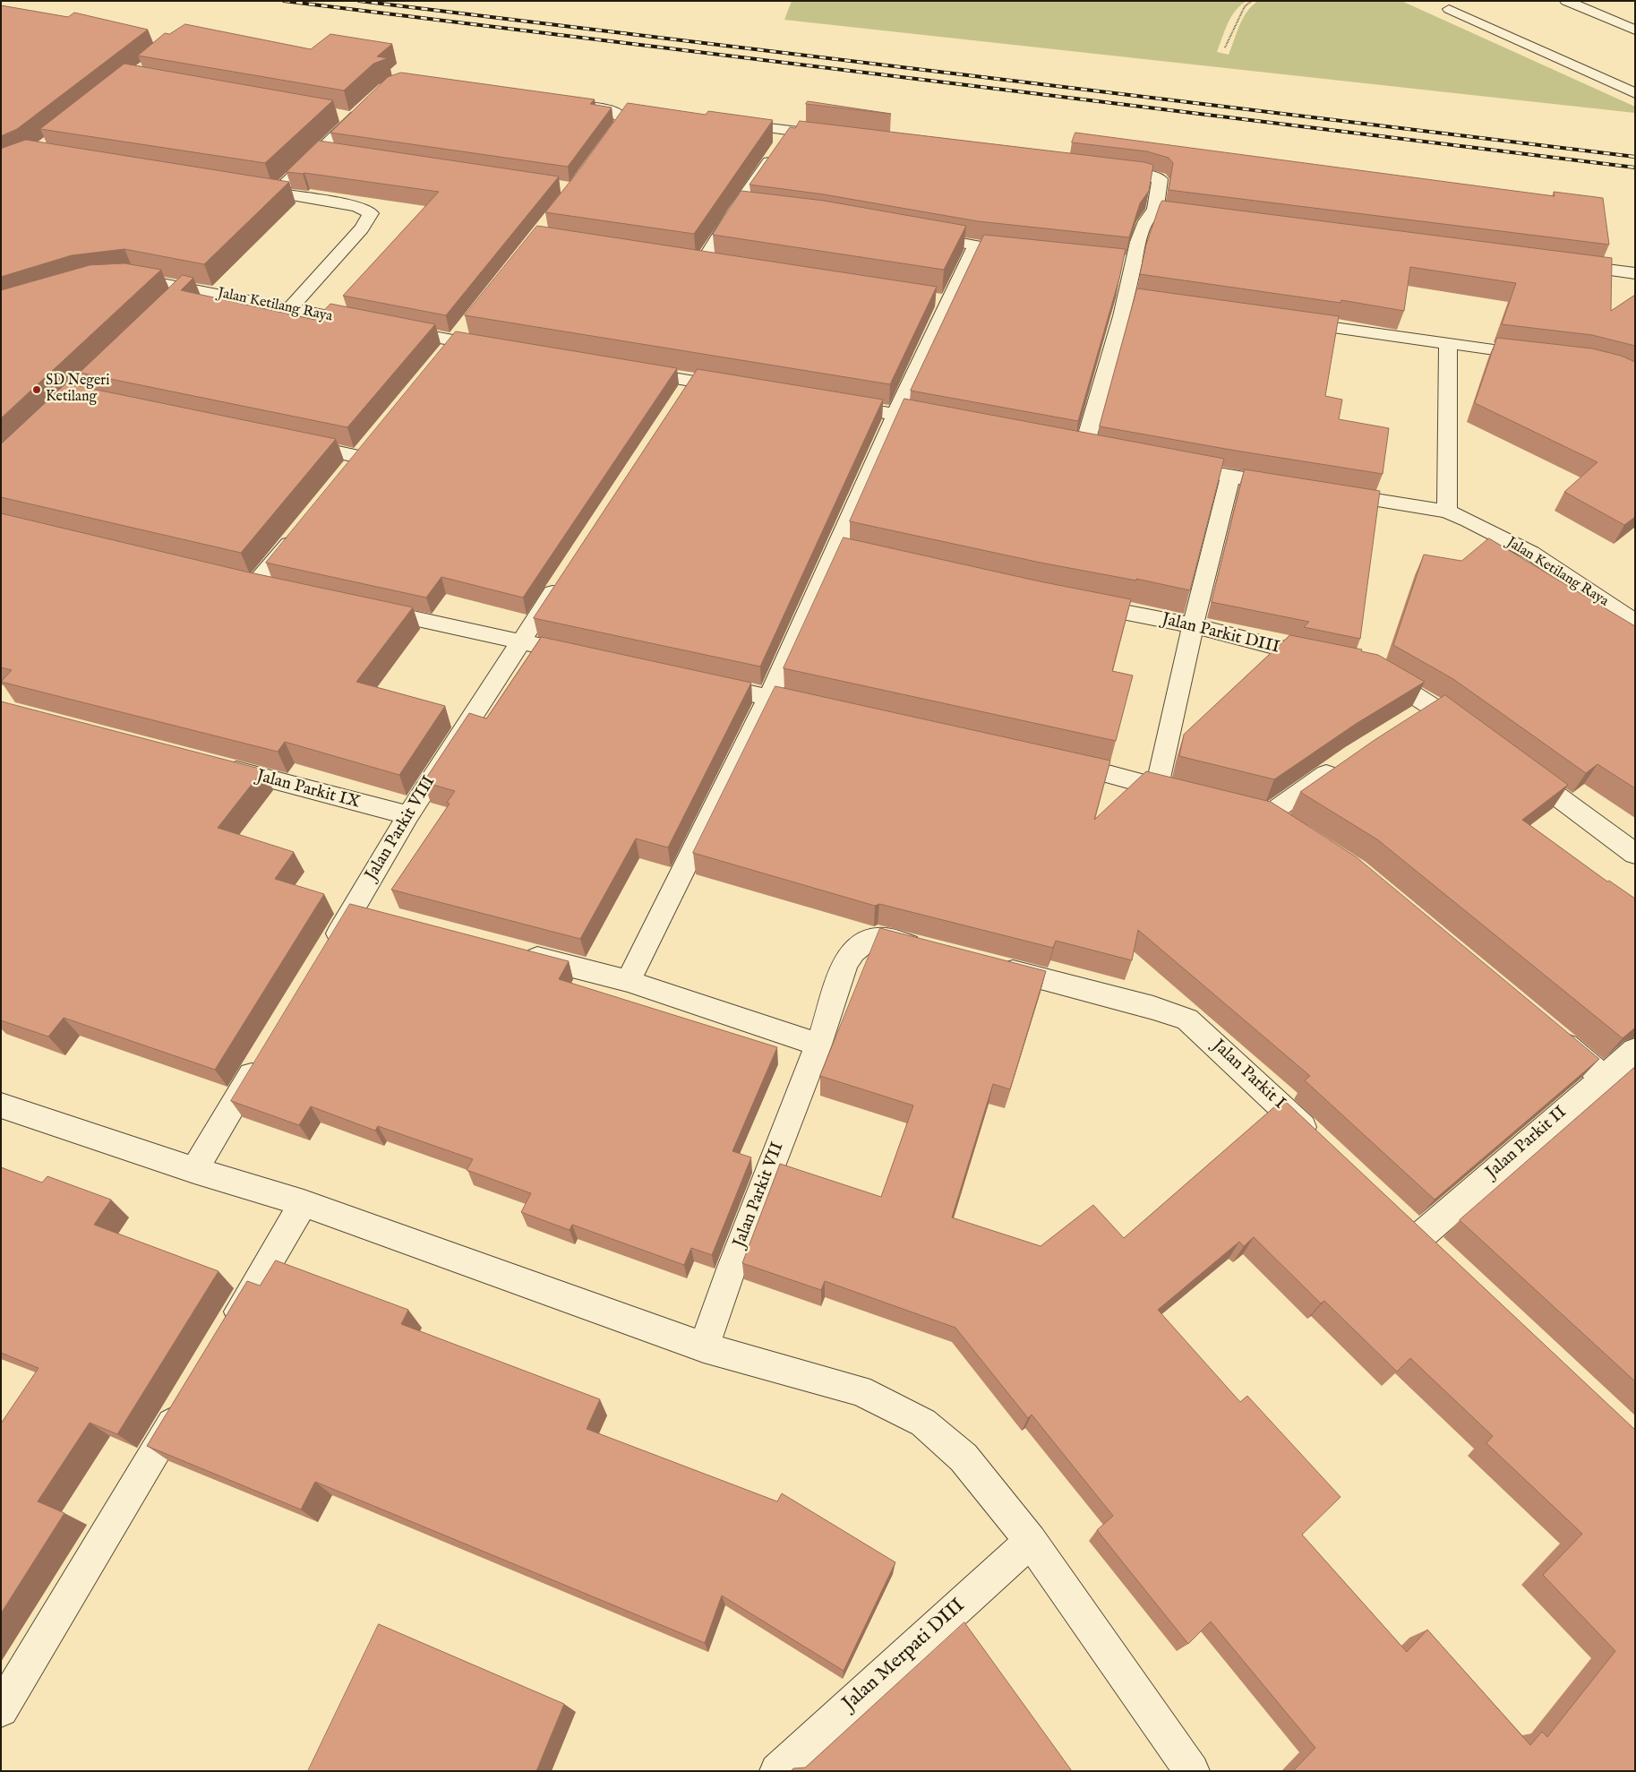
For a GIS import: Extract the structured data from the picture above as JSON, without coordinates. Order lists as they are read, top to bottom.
{
  "streets": {
    "street": [
      "Jalan Ketilang Raya",
      "Jalan Parkit DIII",
      "Jalan Parkit IX",
      "Jalan Parkit VIII",
      "Jalan Parkit I",
      "Jalan Parkit II",
      "Jalan Parkit VII",
      "Jalan Merpati DIII"
    ]
  },
  "crossings": [
    ["Jalan Parkit IX", "Jalan Parkit VIII"]
  ],
  "places": ["SD Negeri Ketilang"]
}
